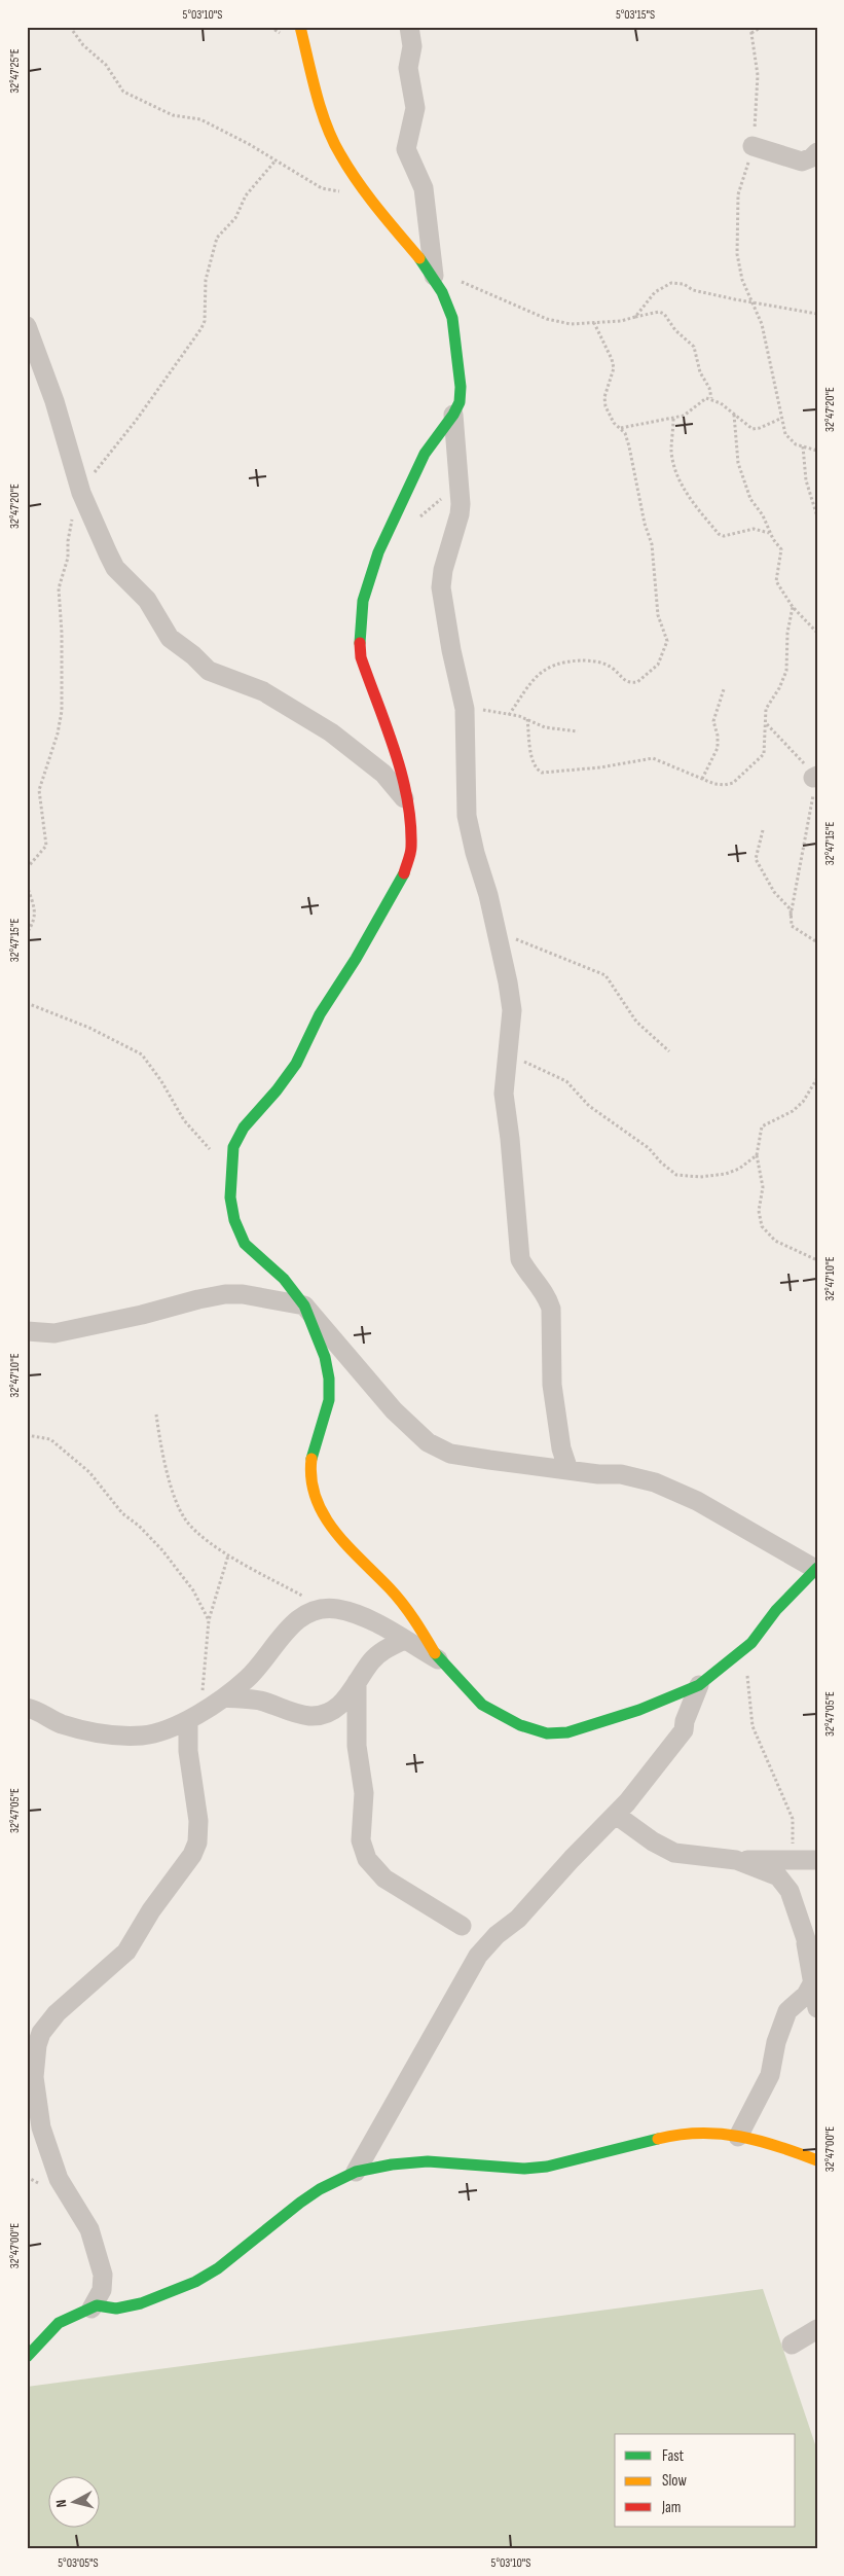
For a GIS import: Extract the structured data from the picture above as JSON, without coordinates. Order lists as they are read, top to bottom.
{
  "legend": ["Fast", "Slow", "Jam"],
  "north": "left",
  "coordinates": [
    "5°03'10\"S",
    "5°03'15\"S",
    "32°47'25\"E",
    "32°47'20\"E",
    "32°47'15\"E",
    "32°47'10\"E",
    "32°47'05\"E",
    "32°47'00\"E",
    "5°03'05\"S"
  ]
}
